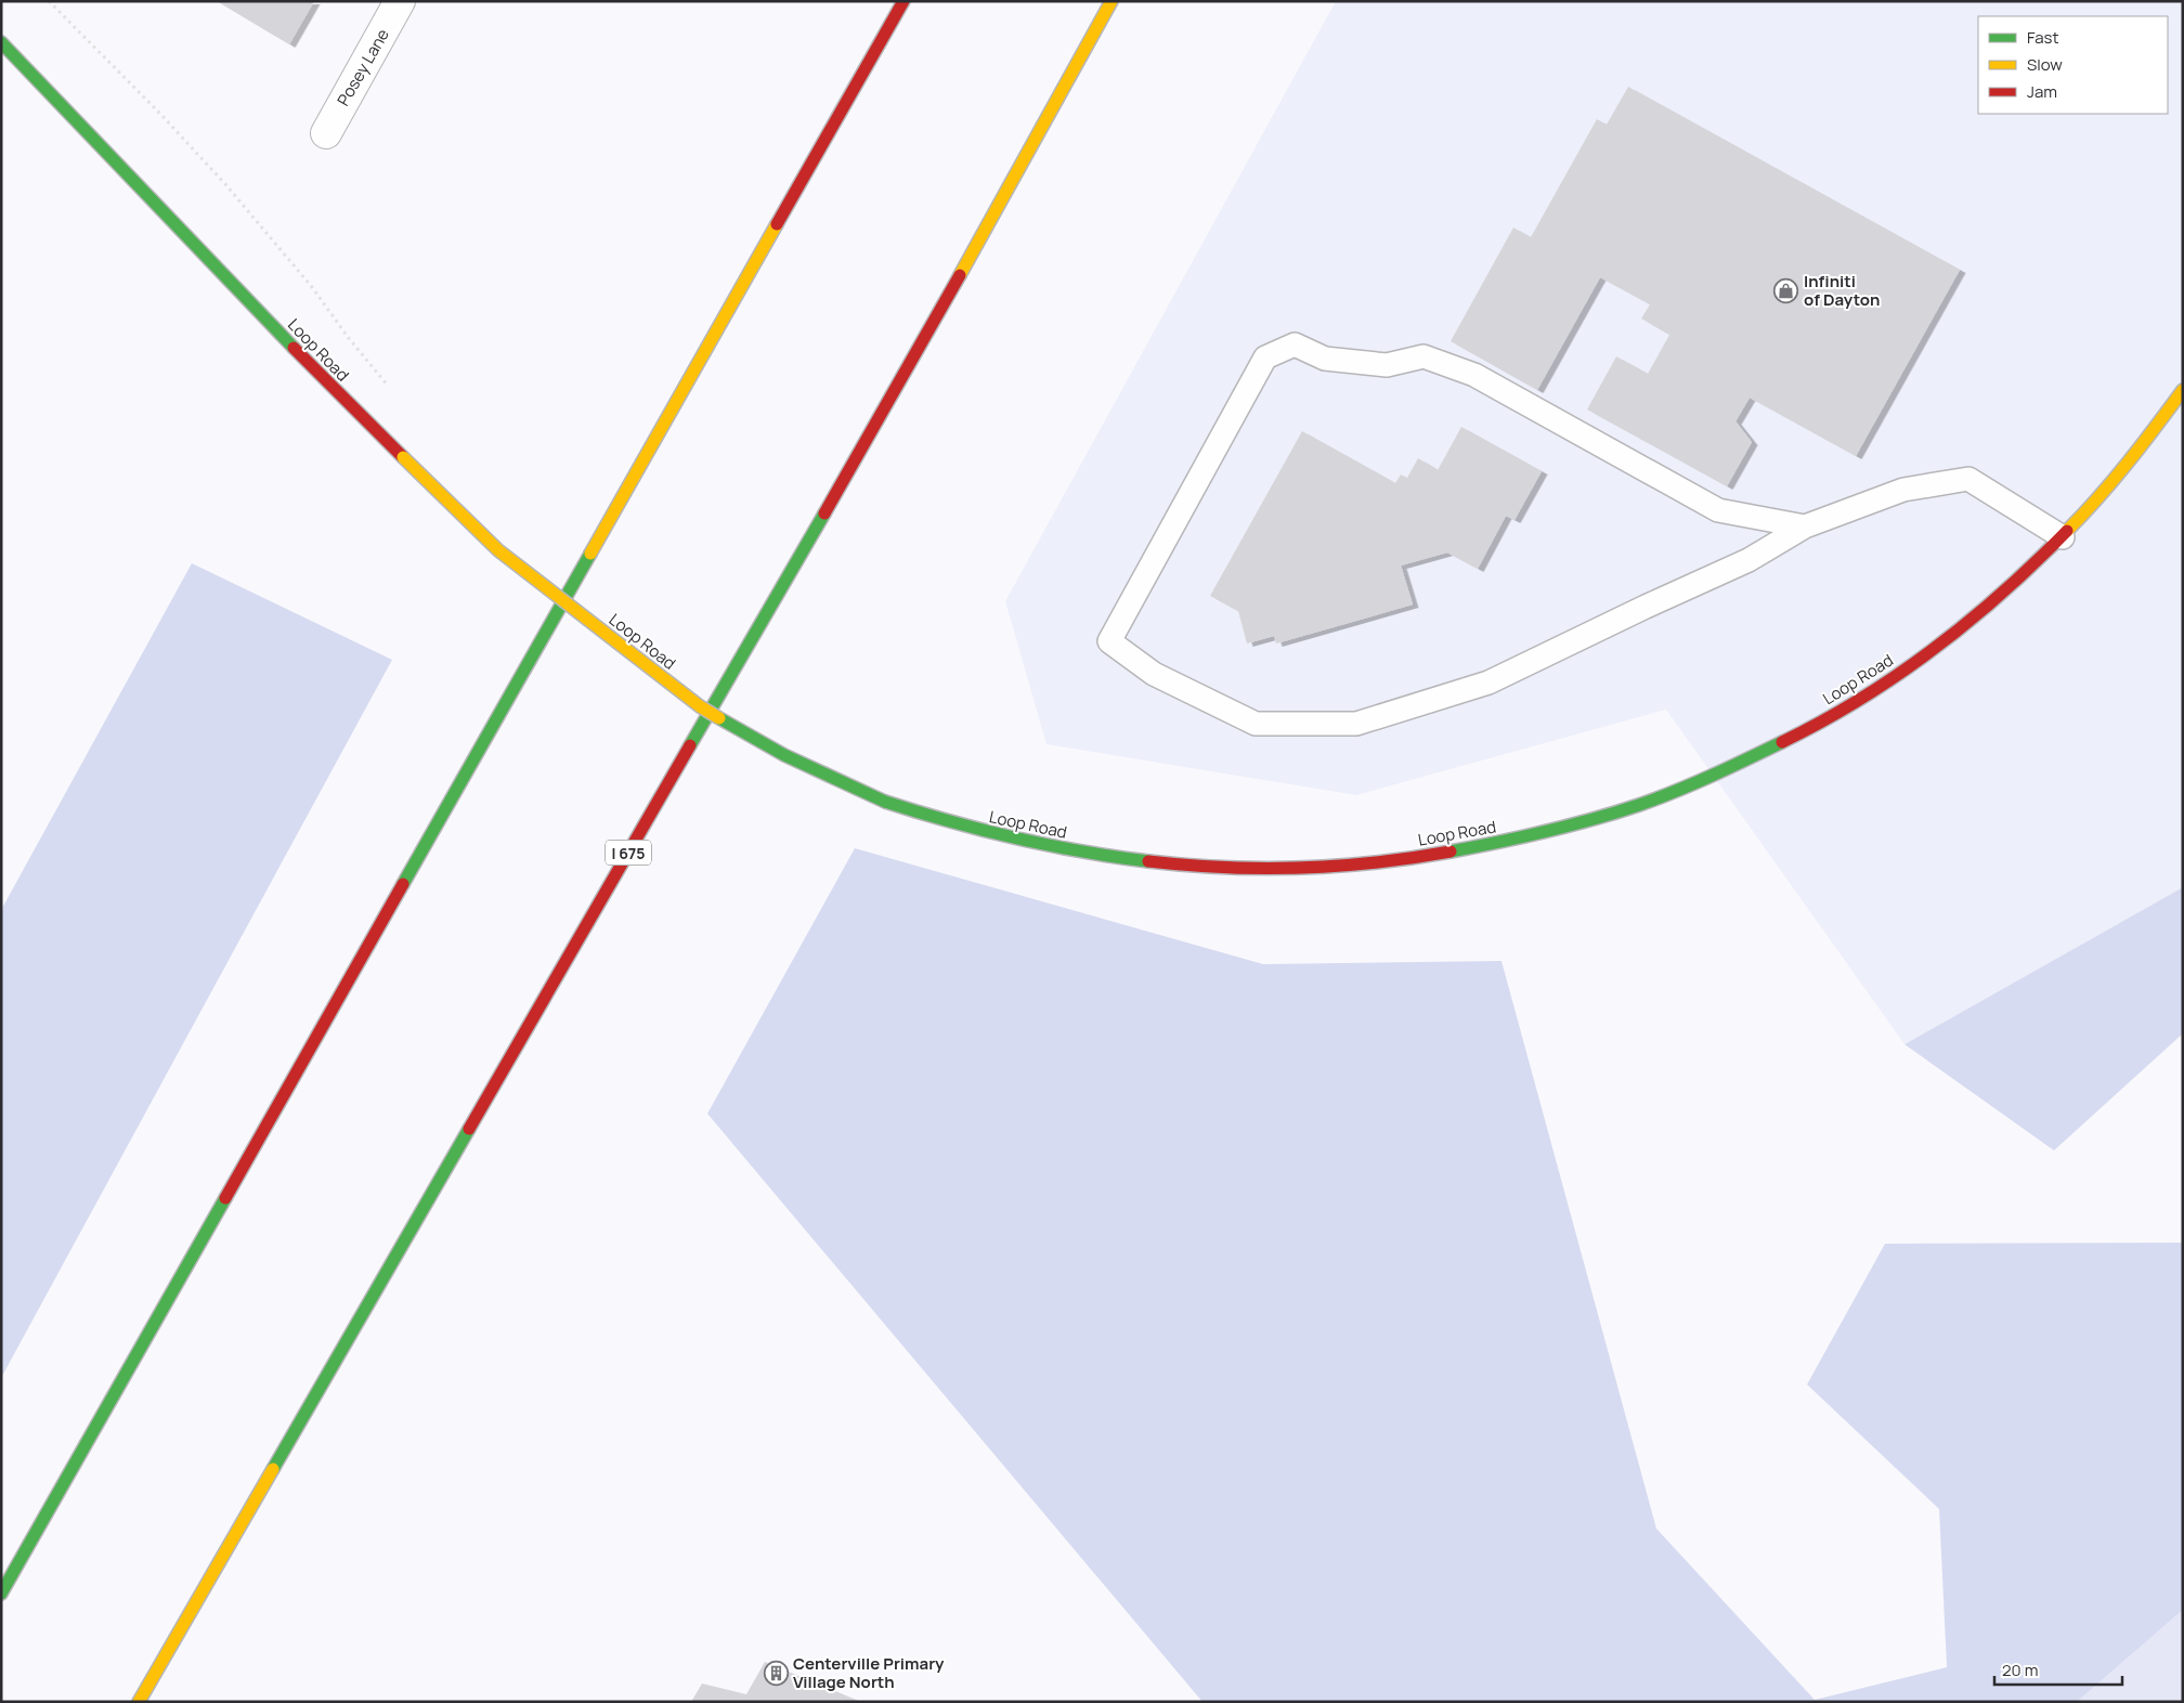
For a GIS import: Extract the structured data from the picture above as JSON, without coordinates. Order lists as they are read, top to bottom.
{
  "streets": {
    "main road": ["Loop Road", "I 675"],
    "street": ["Posey Lane"]
  },
  "places": {
    "shop": ["Infiniti of Dayton"],
    "building": ["Centerville Primary Village North"]
  },
  "legend": ["Fast", "Slow", "Jam"],
  "scale_bar": "20 m"
}
